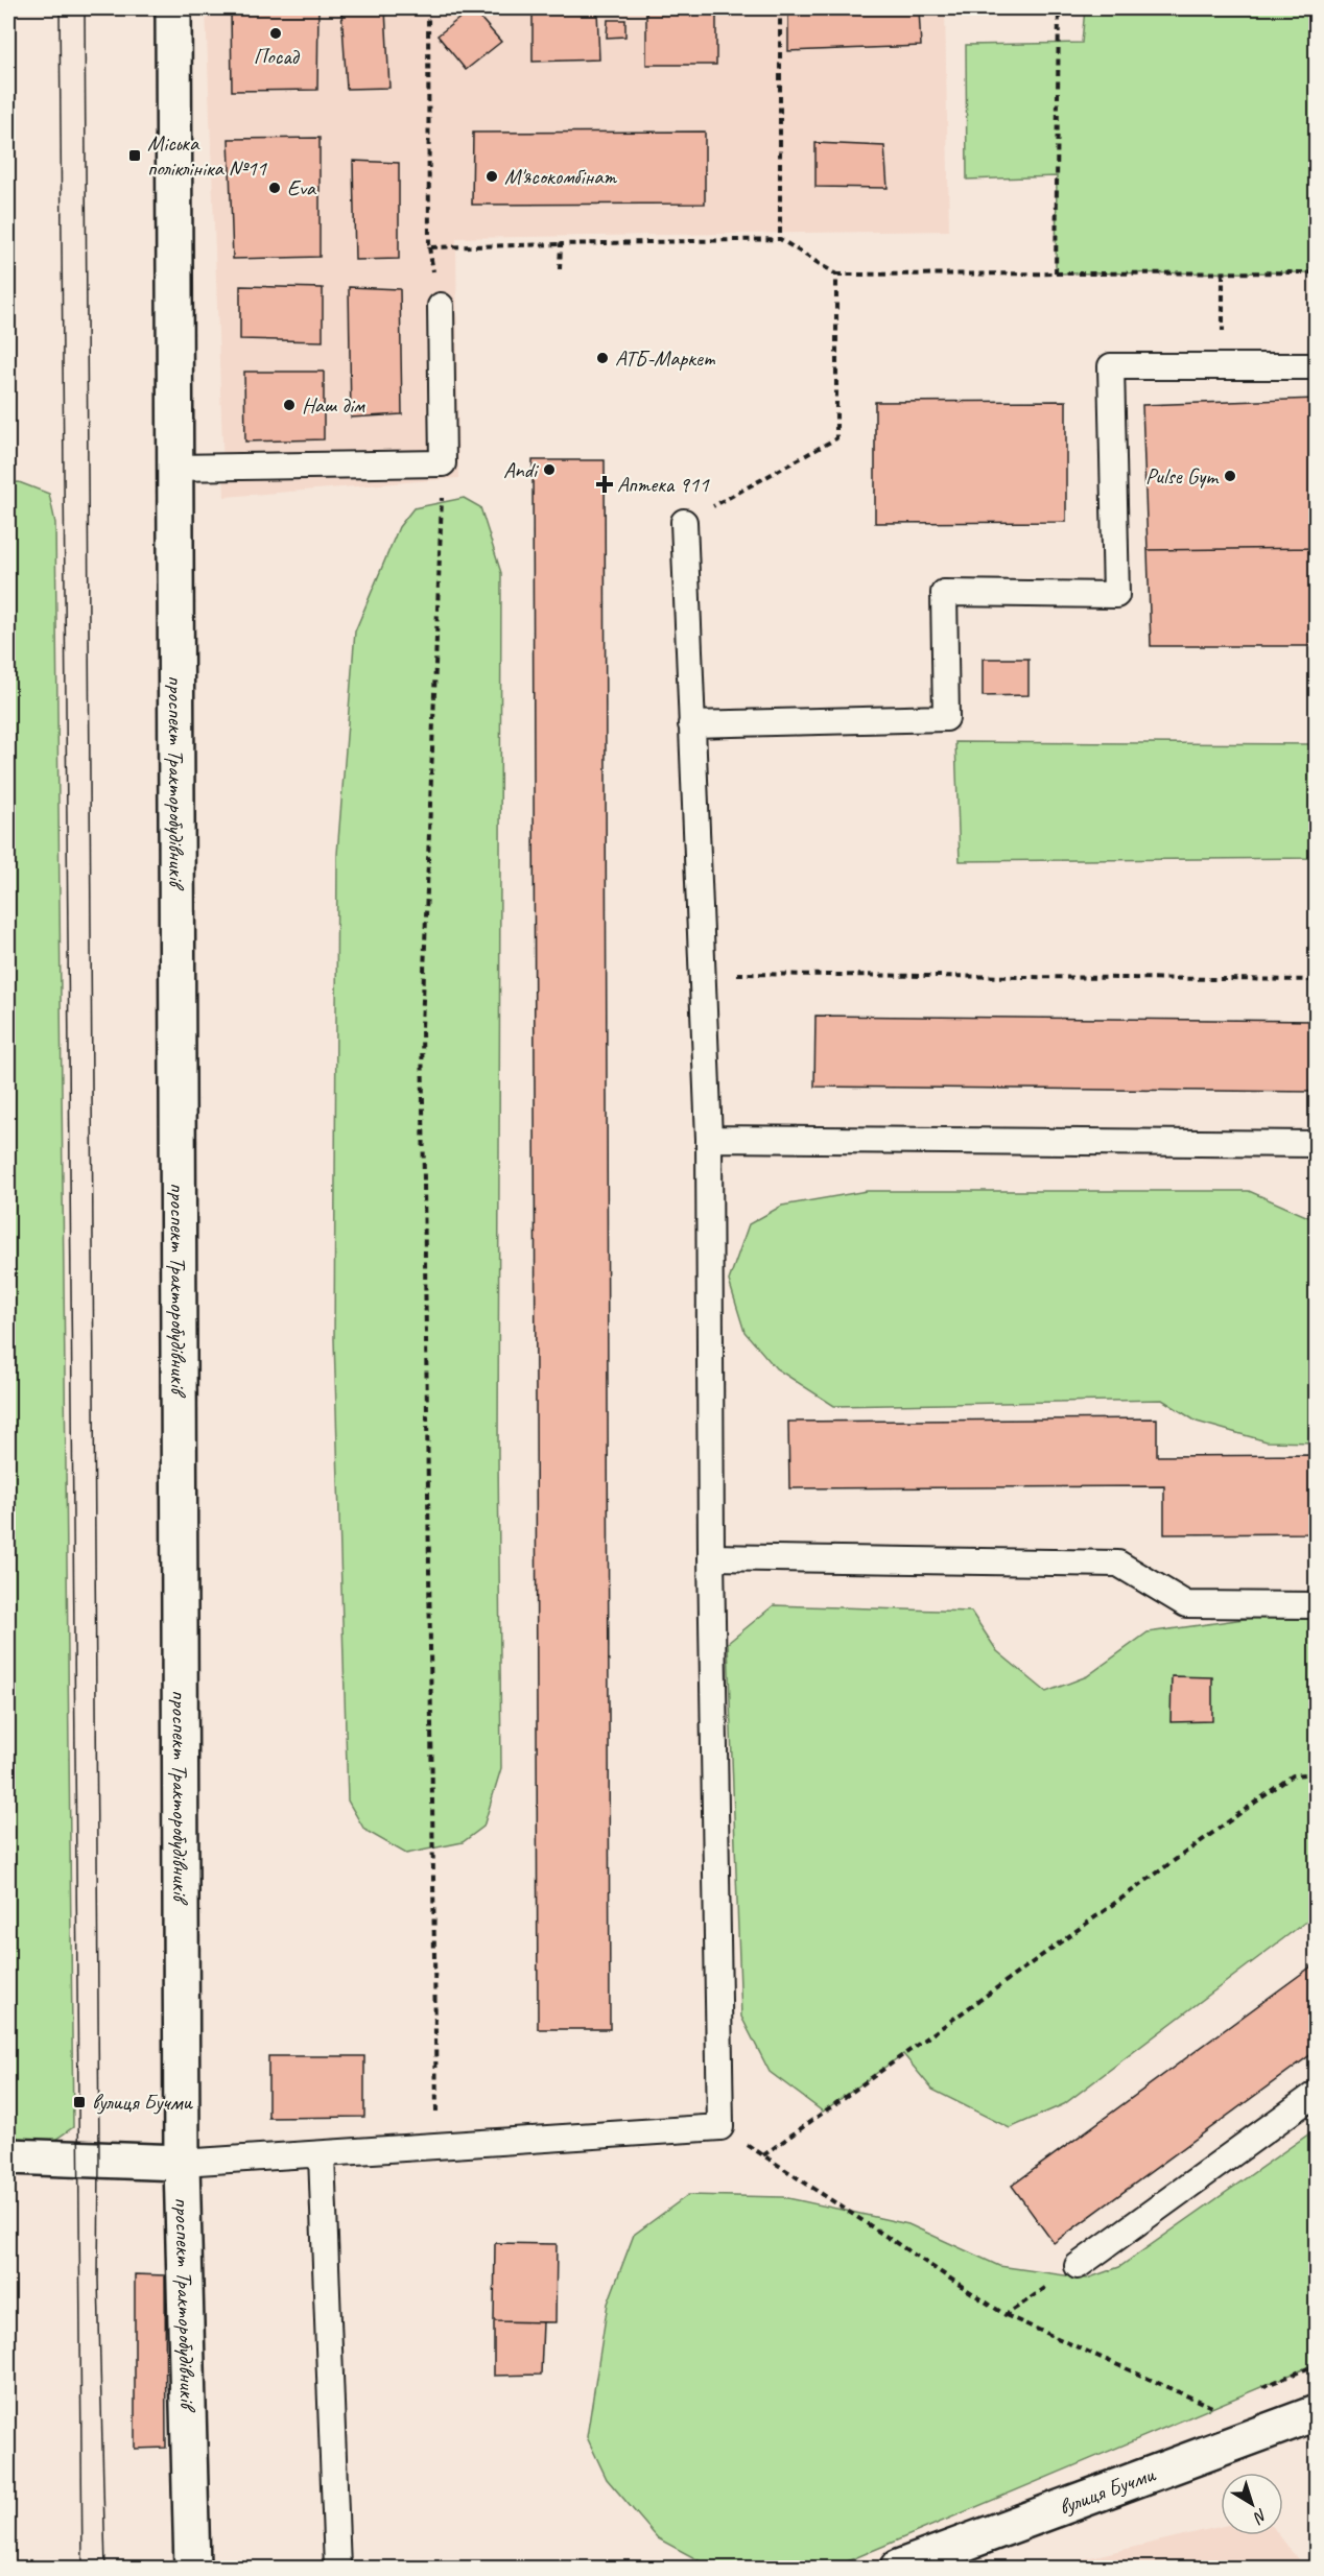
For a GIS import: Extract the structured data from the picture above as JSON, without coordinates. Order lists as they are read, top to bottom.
{
  "streets": {
    "street": ["проспект Тракторобудівників", "вулиця Бучми"]
  },
  "places": {
    "other": [
      "Посад",
      "М'ясокомбінат",
      "Eva",
      "АТБ-Маркет",
      "Наш дім",
      "Andi",
      "Pulse Gym"
    ],
    "transit": ["Міська поліклініка №11", "вулиця Бучми"],
    "health": ["Аптека 911"]
  },
  "north": "bottom right"
}
